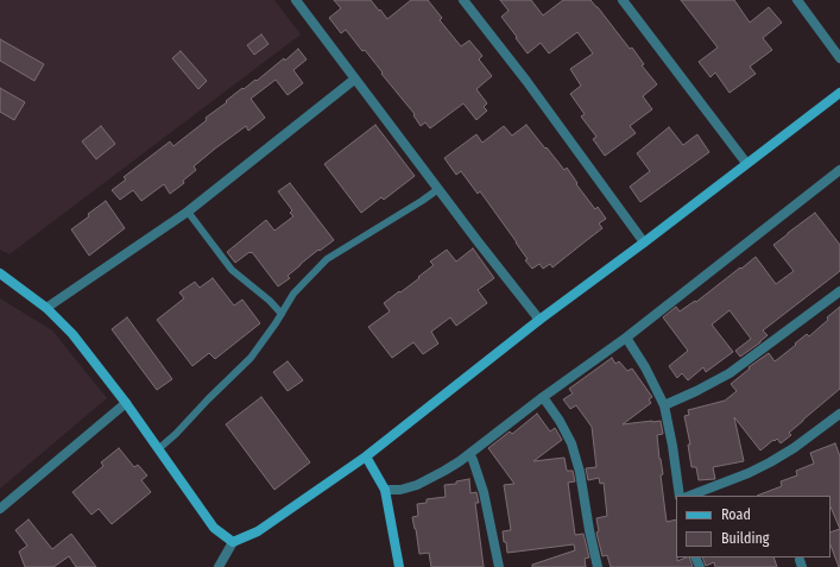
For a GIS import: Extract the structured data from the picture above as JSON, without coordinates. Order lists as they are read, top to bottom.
{
  "legend": ["Road", "Building"]
}
